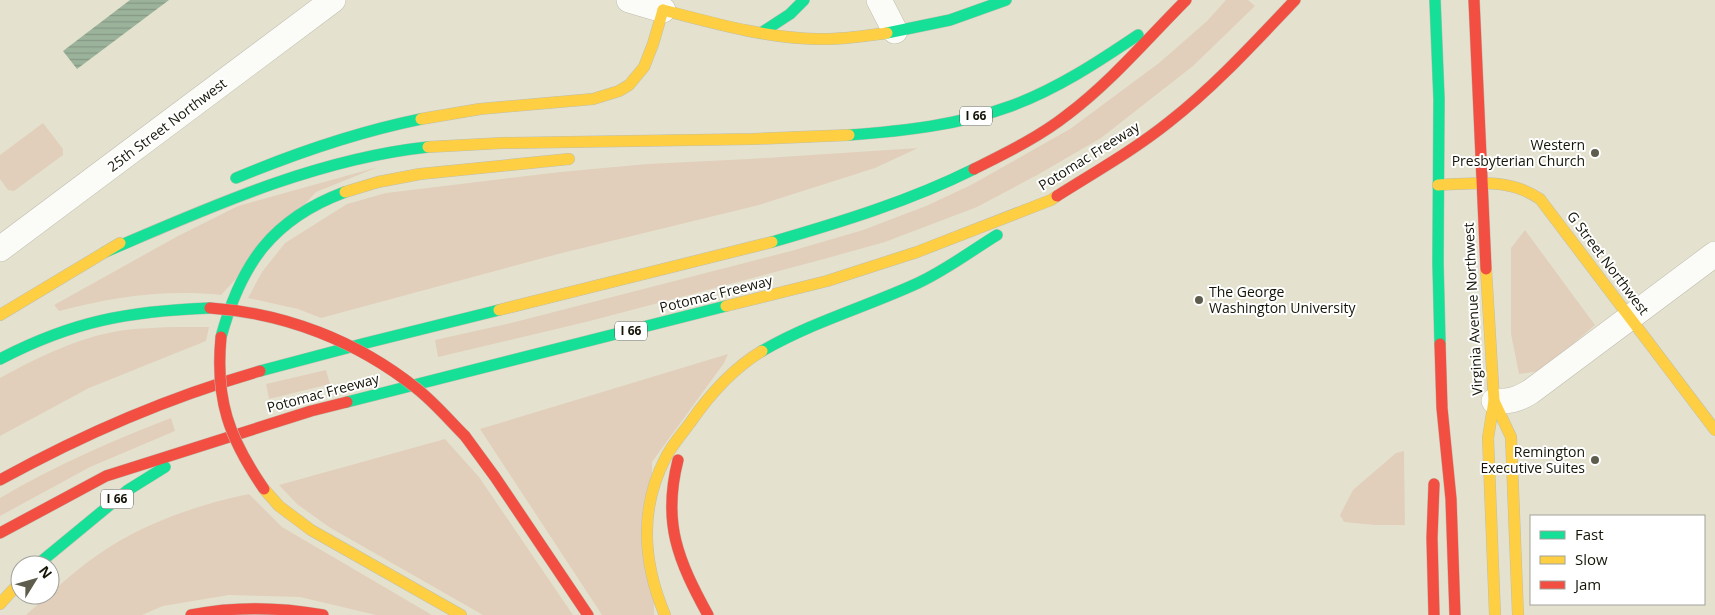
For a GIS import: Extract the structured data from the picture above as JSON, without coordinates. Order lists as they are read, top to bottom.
{
  "streets": {
    "main road": [
      "I 66",
      "Potomac Freeway",
      "G Street Northwest",
      "Virginia Avenue Northwest"
    ],
    "street": ["25th Street Northwest"]
  },
  "crossings": [
    ["I 66", "Potomac Freeway"],
    ["G Street Northwest", "Virginia Avenue Northwest"]
  ],
  "places": ["Western Presbyterian Church", "The George Washington University", "Remington Executive Suites"],
  "legend": ["Fast", "Slow", "Jam"],
  "north": "top right"
}
